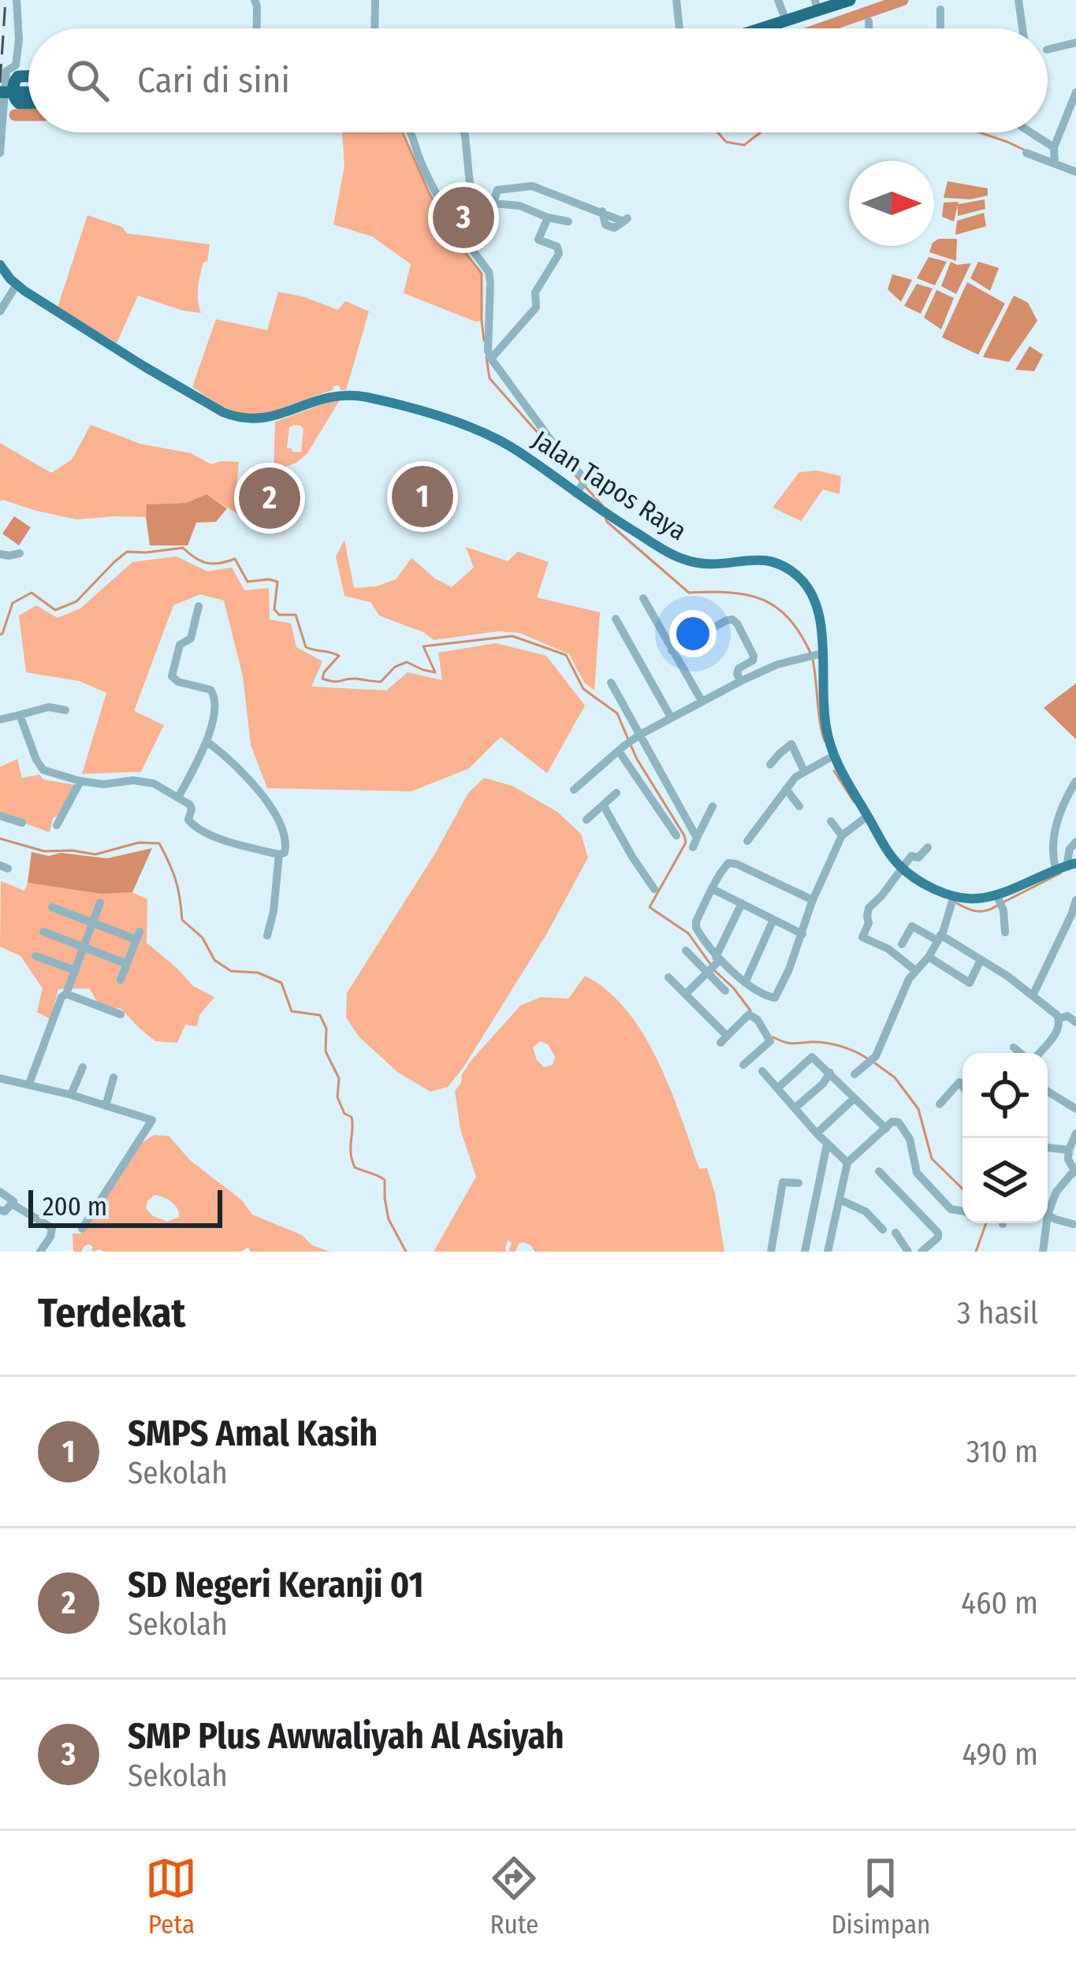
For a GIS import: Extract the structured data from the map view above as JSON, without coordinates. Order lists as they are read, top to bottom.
{
  "streets": {
    "main road": ["Jalan Tapos Raya"]
  },
  "scale_bar": "200 m",
  "north": "right",
  "page": {
    "search": "Cari di sini",
    "pins": ["3", "1", "2"],
    "scale": "200 m",
    "heading": ["Terdekat", "3 hasil"],
    "list": [
      {
        "mark": "1",
        "name": "SMPS Amal Kasih",
        "note": "Sekolah",
        "value": "310 m"
      },
      {
        "mark": "2",
        "name": "SD Negeri Keranji 01",
        "note": "Sekolah",
        "value": "460 m"
      },
      {
        "mark": "3",
        "name": "SMP Plus Awwaliyah Al Asiyah",
        "note": "Sekolah",
        "value": "490 m"
      }
    ],
    "nav": ["Peta", "Rute", "Disimpan"]
  }
}
